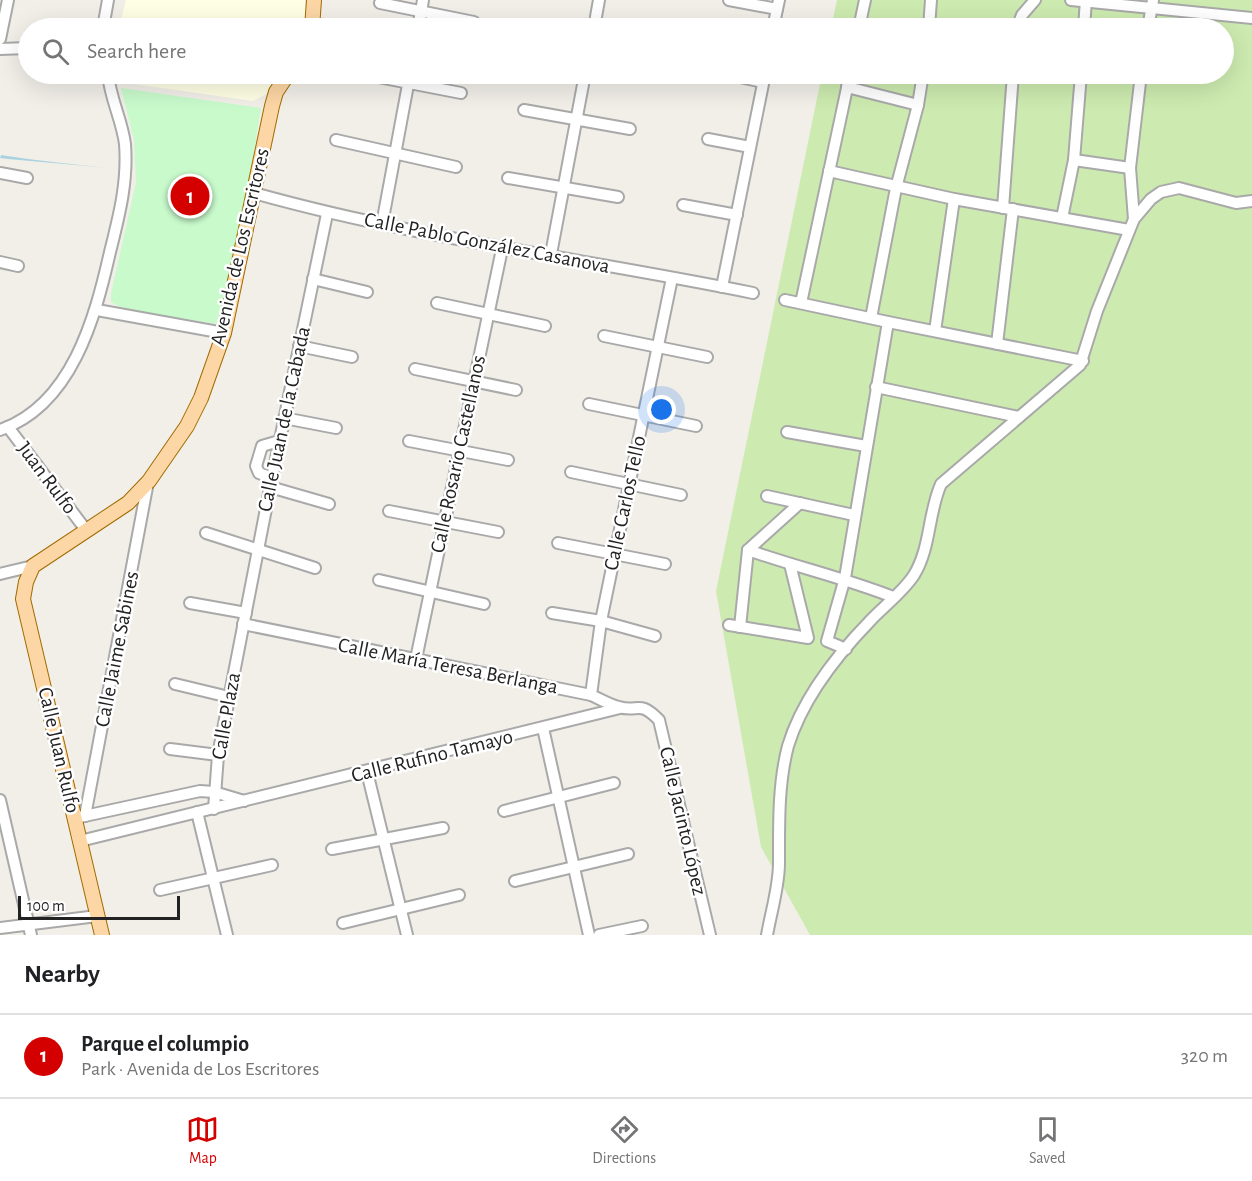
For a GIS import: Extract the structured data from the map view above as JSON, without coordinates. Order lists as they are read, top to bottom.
{
  "streets": {
    "main road": ["Avenida de Los Escritores", "Calle Juan Rulfo"],
    "street": [
      "Calle Pablo González Casanova",
      "Calle Juan de la Cabada",
      "Calle Rosario Castellanos",
      "Juan Rulfo",
      "Calle Carlos Tello",
      "Calle Jaime Sabines",
      "Calle María Teresa Berlanga",
      "Calle Plaza",
      "Calle Rufino Tamayo",
      "Calle Jacinto López"
    ]
  },
  "crossings": [
    ["Calle Pablo González Casanova", "Avenida de Los Escritores"],
    ["Calle Pablo González Casanova", "Calle Juan de la Cabada"],
    ["Calle Pablo González Casanova", "Calle Rosario Castellanos"],
    ["Calle Pablo González Casanova", "Calle Carlos Tello"],
    ["Avenida de Los Escritores", "Juan Rulfo"],
    ["Avenida de Los Escritores", "Calle Jaime Sabines"],
    ["Avenida de Los Escritores", "Calle Juan Rulfo"],
    ["Calle Juan de la Cabada", "Calle María Teresa Berlanga"],
    ["Calle Juan de la Cabada", "Calle Plaza"],
    ["Calle Rosario Castellanos", "Calle María Teresa Berlanga"],
    ["Calle Carlos Tello", "Calle María Teresa Berlanga"],
    ["Calle Jaime Sabines", "Calle Juan Rulfo"],
    ["Calle Jaime Sabines", "Calle Rufino Tamayo"],
    ["Calle María Teresa Berlanga", "Calle Plaza"],
    ["Calle María Teresa Berlanga", "Calle Rufino Tamayo"],
    ["Calle María Teresa Berlanga", "Calle Jacinto López"],
    ["Calle Plaza", "Calle Rufino Tamayo"],
    ["Calle Juan Rulfo", "Calle Rufino Tamayo"]
  ],
  "scale_bar": "100 m",
  "page": {
    "search": "Search here",
    "pins": "1",
    "scale": "100 m",
    "heading": "Nearby",
    "list": [
      {
        "mark": "1",
        "name": "Parque el columpio",
        "note": "Park · Avenida de Los Escritores",
        "value": "320 m"
      }
    ],
    "nav": ["Map", "Directions", "Saved"]
  }
}
